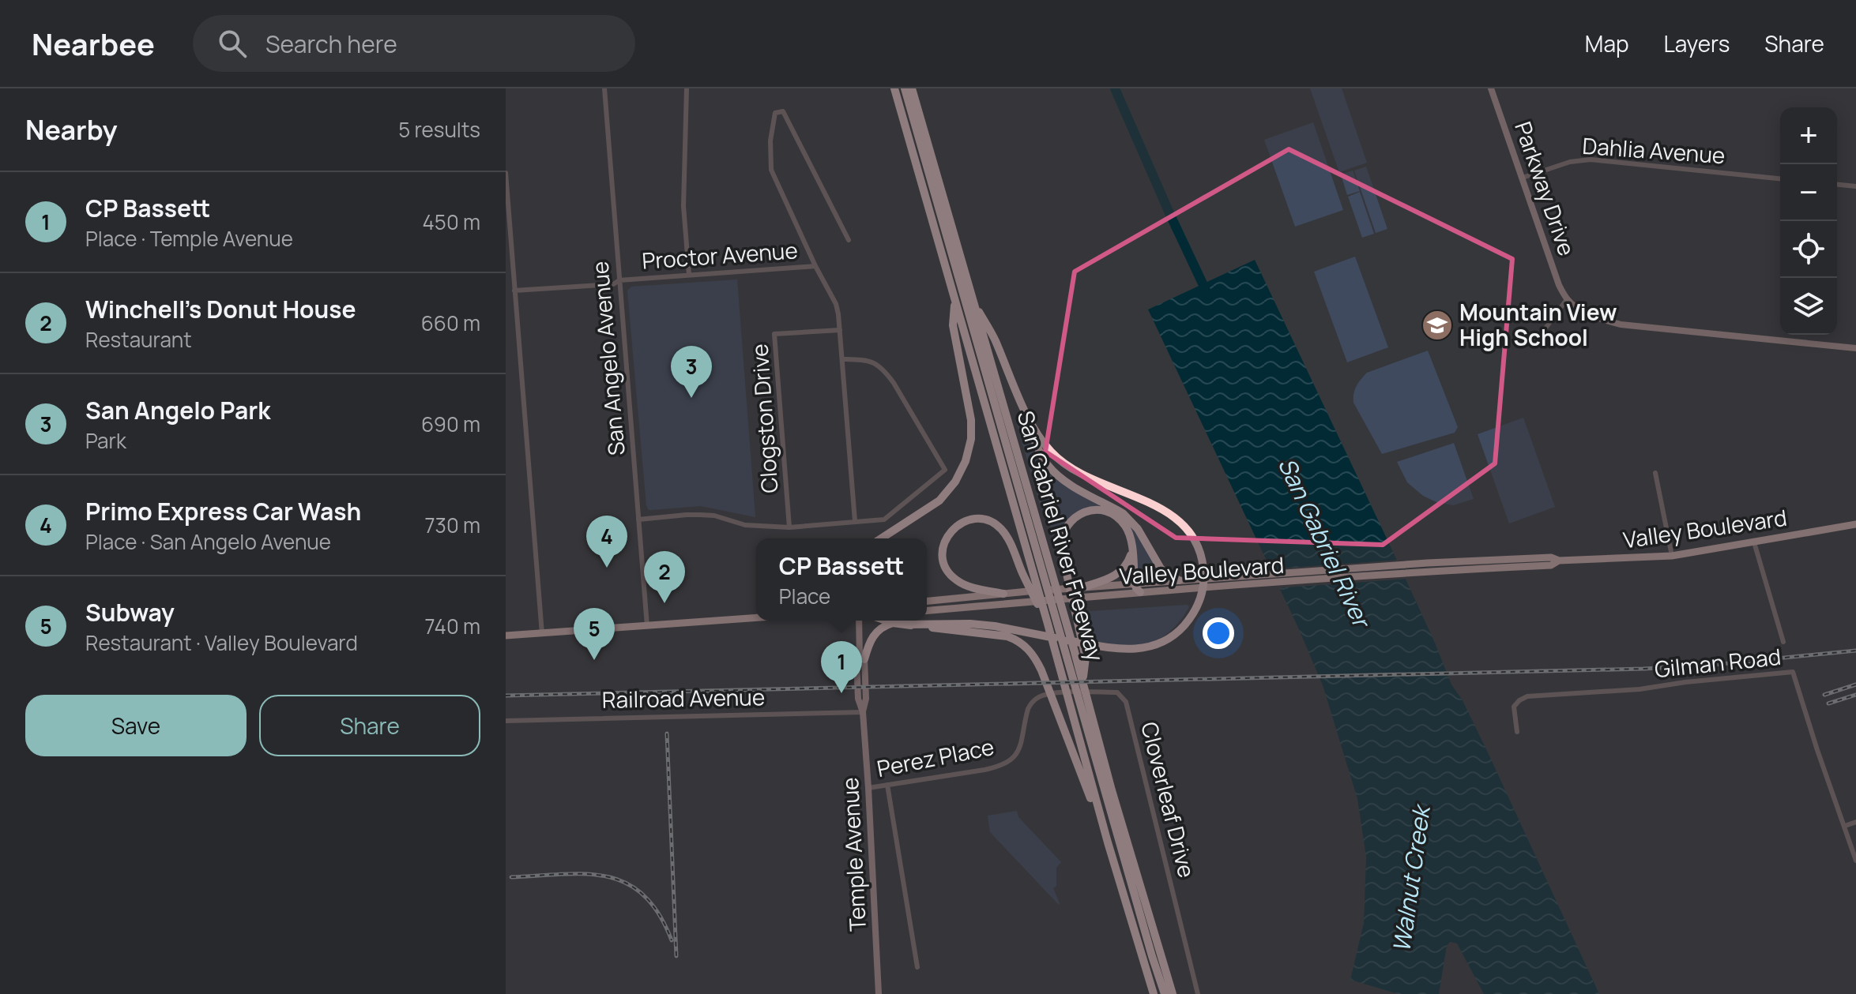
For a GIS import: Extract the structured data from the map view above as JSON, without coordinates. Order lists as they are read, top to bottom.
{
  "streets": {
    "highway": ["San Gabriel River Freeway"],
    "main road": ["Valley Boulevard"],
    "street": [
      "Dahlia Avenue",
      "Parkway Drive",
      "Proctor Avenue",
      "San Angelo Avenue",
      "Clogston Drive",
      "Gilman Road",
      "Railroad Avenue",
      "Perez Place",
      "Cloverleaf Drive",
      "Temple Avenue"
    ]
  },
  "crossings": [
    ["Dahlia Avenue", "Parkway Drive"],
    ["Proctor Avenue", "San Angelo Avenue"],
    ["Valley Boulevard", "Gilman Road"],
    ["Railroad Avenue", "Temple Avenue"],
    ["Perez Place", "Cloverleaf Drive"],
    ["Perez Place", "Temple Avenue"]
  ],
  "water": ["San Gabriel River", "Walnut Creek"],
  "places": {
    "school or university": ["Mountain View High School"]
  },
  "page": {
    "header": "Nearbee",
    "search": "Search here",
    "nav": ["Map", "Layers", "Share"],
    "heading": ["Nearby", "5 results"],
    "map_buttons": ["+", "−"],
    "list": [
      {
        "mark": "1",
        "name": "CP Bassett",
        "note": "Place · Temple Avenue",
        "value": "450 m"
      },
      {
        "mark": "2",
        "name": "Winchell's Donut House",
        "note": "Restaurant",
        "value": "660 m"
      },
      {
        "mark": "3",
        "name": "San Angelo Park",
        "note": "Park",
        "value": "690 m"
      },
      {
        "mark": "4",
        "name": "Primo Express Car Wash",
        "note": "Place · San Angelo Avenue",
        "value": "730 m"
      },
      {
        "mark": "5",
        "name": "Subway",
        "note": "Restaurant · Valley Boulevard",
        "value": "740 m"
      }
    ],
    "pins": [
      "3",
      "4",
      "2",
      "5",
      "1"
    ],
    "popup": ["CP Bassett", "Place"],
    "buttons": ["Save", "Share"]
  }
}
